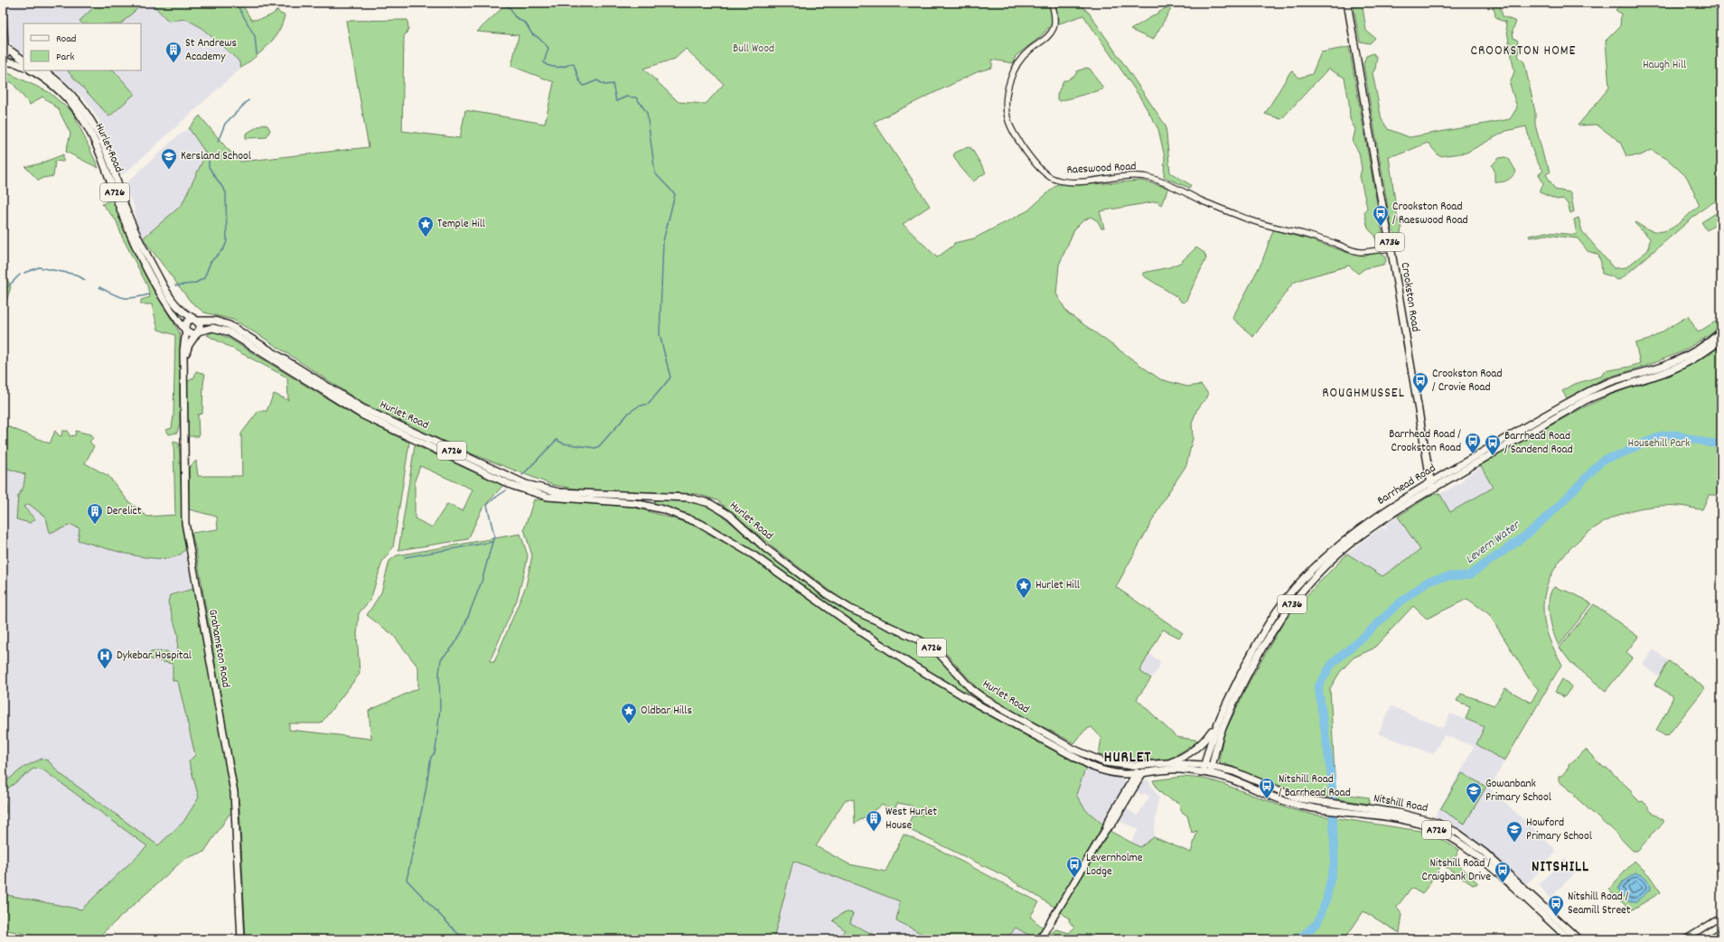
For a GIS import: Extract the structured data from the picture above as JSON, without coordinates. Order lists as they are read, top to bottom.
{
  "streets": {
    "main road": [
      "Hurlet Road",
      "A726",
      "A736",
      "Crookston Road",
      "Barrhead Road",
      "Grahamston Road",
      "Nitshill Road"
    ],
    "street": ["Raeswood Road"]
  },
  "crossings": [
    ["Hurlet Road", "A726"],
    ["Hurlet Road", "A736"],
    ["Hurlet Road", "Barrhead Road"],
    ["Hurlet Road", "Grahamston Road"],
    ["Hurlet Road", "Nitshill Road"],
    ["Raeswood Road", "Crookston Road"],
    ["A726", "Barrhead Road"],
    ["A726", "Nitshill Road"],
    ["A736", "Barrhead Road"],
    ["Crookston Road", "Barrhead Road"],
    ["Barrhead Road", "Nitshill Road"]
  ],
  "districts": [
    "CROOKSTON HOME",
    "ROUGHMUSSEL",
    "HURLET",
    "NITSHILL"
  ],
  "water": ["Levern Water"],
  "parks": ["Bull Wood", "Haugh Hill", "Househill Park"],
  "places": {
    "building": ["St Andrews Academy", "Derelict", "West Hurlet House"],
    "school or university": ["Kersland School", "Gowanbank Primary School", "Howford Primary School"],
    "bus stop": [
      "Crookston Road / Raeswood Road",
      "Crookston Road / Crovie Road",
      "Barrhead Road / Crookston Road",
      "Barrhead Road / Sandend Road",
      "Nitshill Road / Barrhead Road",
      "Levernholme Lodge",
      "Nitshill Road / Craigbank Drive",
      "Nitshill Road / Seamill Street"
    ],
    "place": ["Temple Hill", "Hurlet Hill", "Oldbar Hills"],
    "hospital": ["Dykebar Hospital"]
  },
  "legend": ["Road", "Park"]
}
